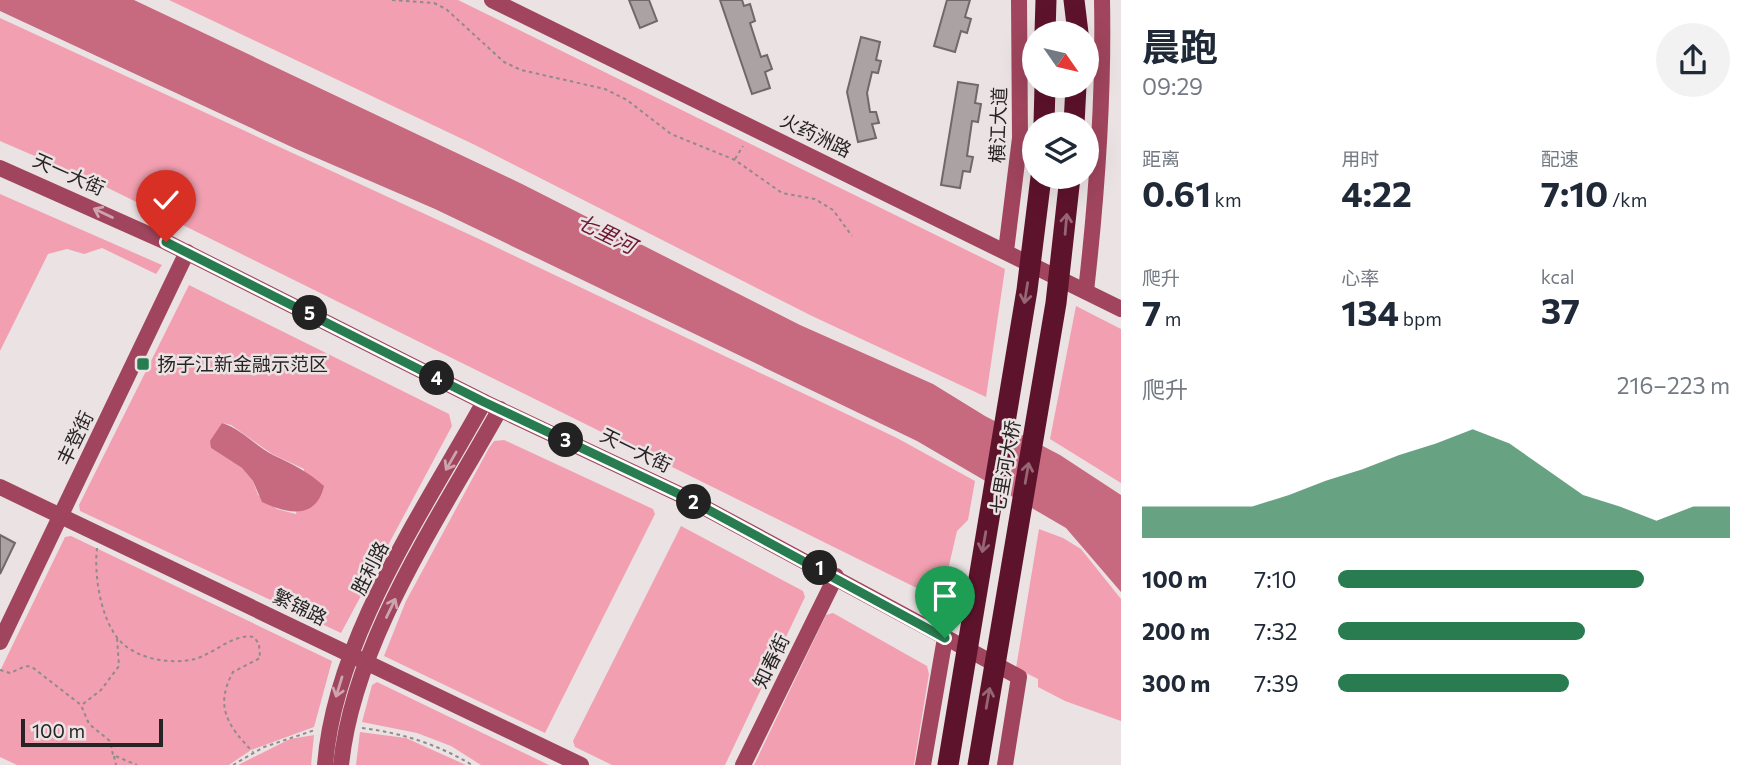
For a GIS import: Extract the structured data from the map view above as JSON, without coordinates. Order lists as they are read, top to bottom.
{
  "streets": {
    "highway": ["七里河大桥"],
    "street": [
      "横江大道",
      "火药洲路",
      "天一大街",
      "丰登街",
      "胜利路",
      "繁锦路",
      "知春街"
    ]
  },
  "crossings": [
    ["横江大道", "火药洲路"],
    ["天一大街", "丰登街"],
    ["天一大街", "胜利路"],
    ["天一大街", "知春街"],
    ["丰登街", "繁锦路"],
    ["胜利路", "繁锦路"]
  ],
  "water": ["七里河"],
  "places": {
    "transit": ["扬子江新金融示范区"]
  },
  "scale_bar": "100 m",
  "north": "bottom right",
  "page": {
    "heading": ["晨跑", "09:29"],
    "stats": [
      ["距离", "0.61 km"],
      ["用时", "4:22"],
      ["配速", "7:10 /km"],
      ["爬升", "7 m"],
      ["心率", "134 bpm"],
      ["kcal", "37"]
    ],
    "pins": [
      "5",
      "4",
      "3",
      "2",
      "1"
    ],
    "chart": ["爬升", "216–223 m"],
    "list": [
      {
        "name": "100 m",
        "note": "7:10"
      },
      {
        "name": "200 m",
        "note": "7:32"
      },
      {
        "name": "300 m",
        "note": "7:39"
      }
    ],
    "scale": "100 m"
  }
}
